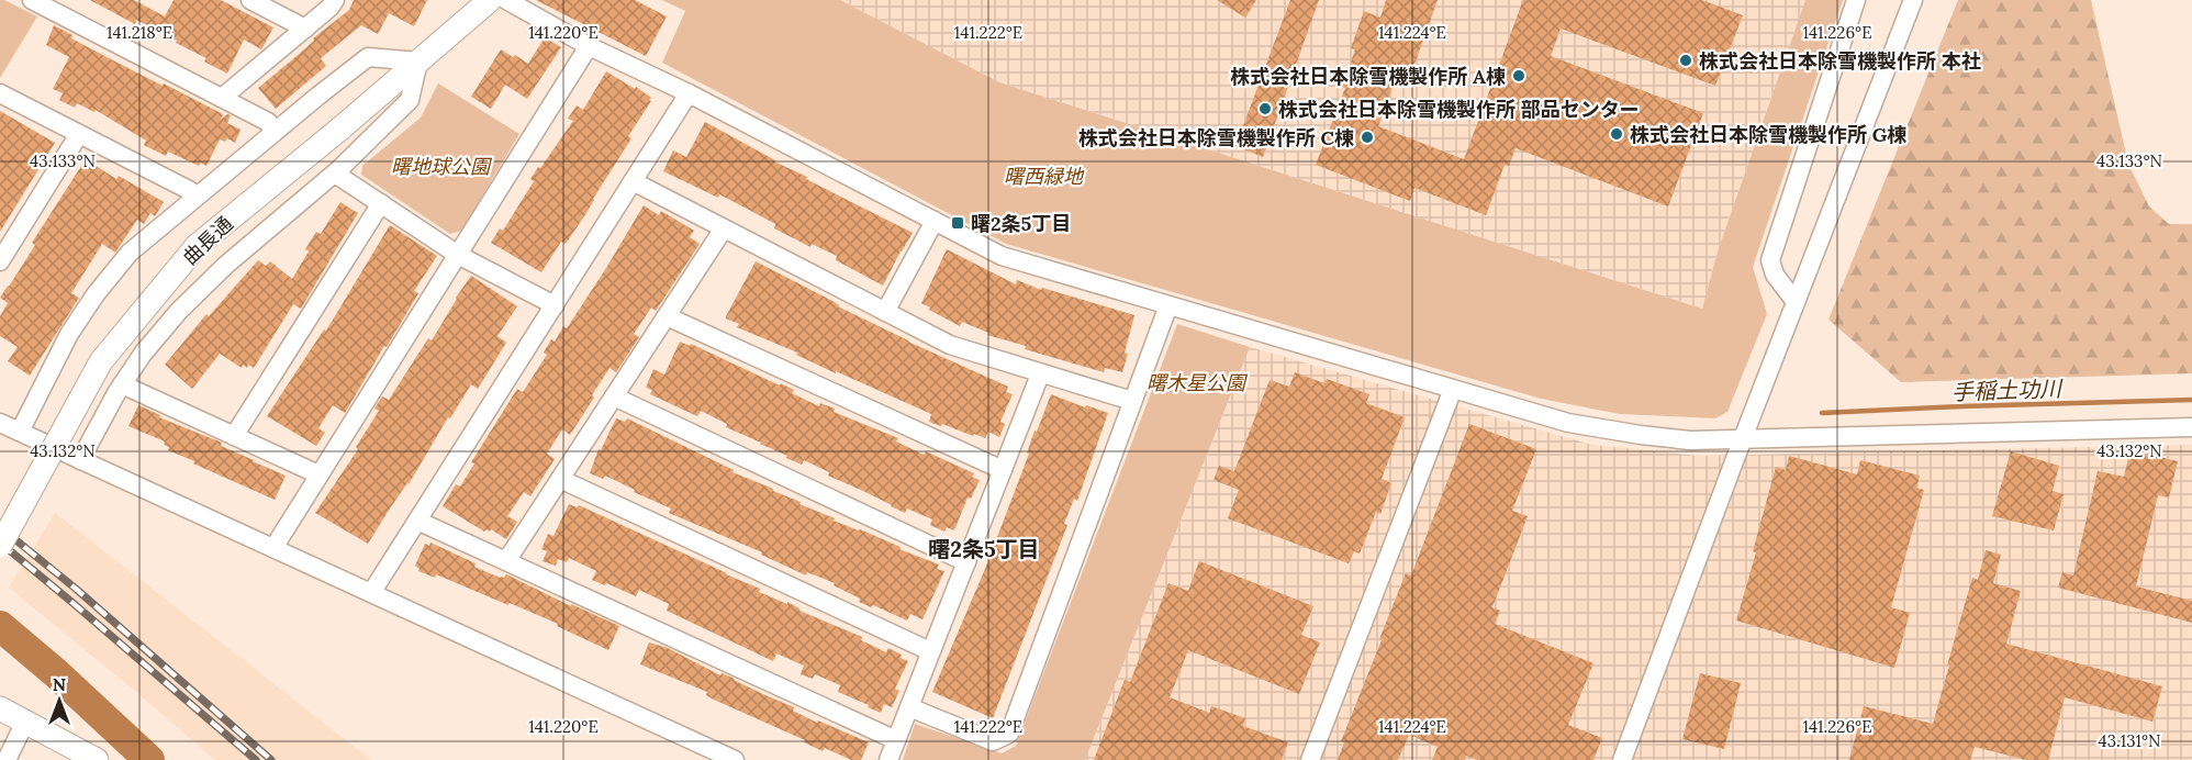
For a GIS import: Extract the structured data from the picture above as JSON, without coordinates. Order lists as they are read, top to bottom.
{
  "streets": {
    "street": ["曲長通"]
  },
  "districts": ["曙2条5丁目"],
  "water": ["手稲土功川"],
  "parks": ["曙地球公園", "曙西緑地", "曙木星公園"],
  "places": {
    "other": [
      "株式会社日本除雪機製作所 本社",
      "株式会社日本除雪機製作所 A棟",
      "株式会社日本除雪機製作所 部品センター",
      "株式会社日本除雪機製作所 G棟",
      "株式会社日本除雪機製作所 C棟"
    ],
    "transit": ["曙2条5丁目"]
  },
  "north": "top",
  "coordinates": [
    "141.218°E",
    "141.220°E",
    "141.222°E",
    "141.224°E",
    "141.226°E",
    "43.133°N",
    "43.132°N",
    "43.131°N"
  ]
}
